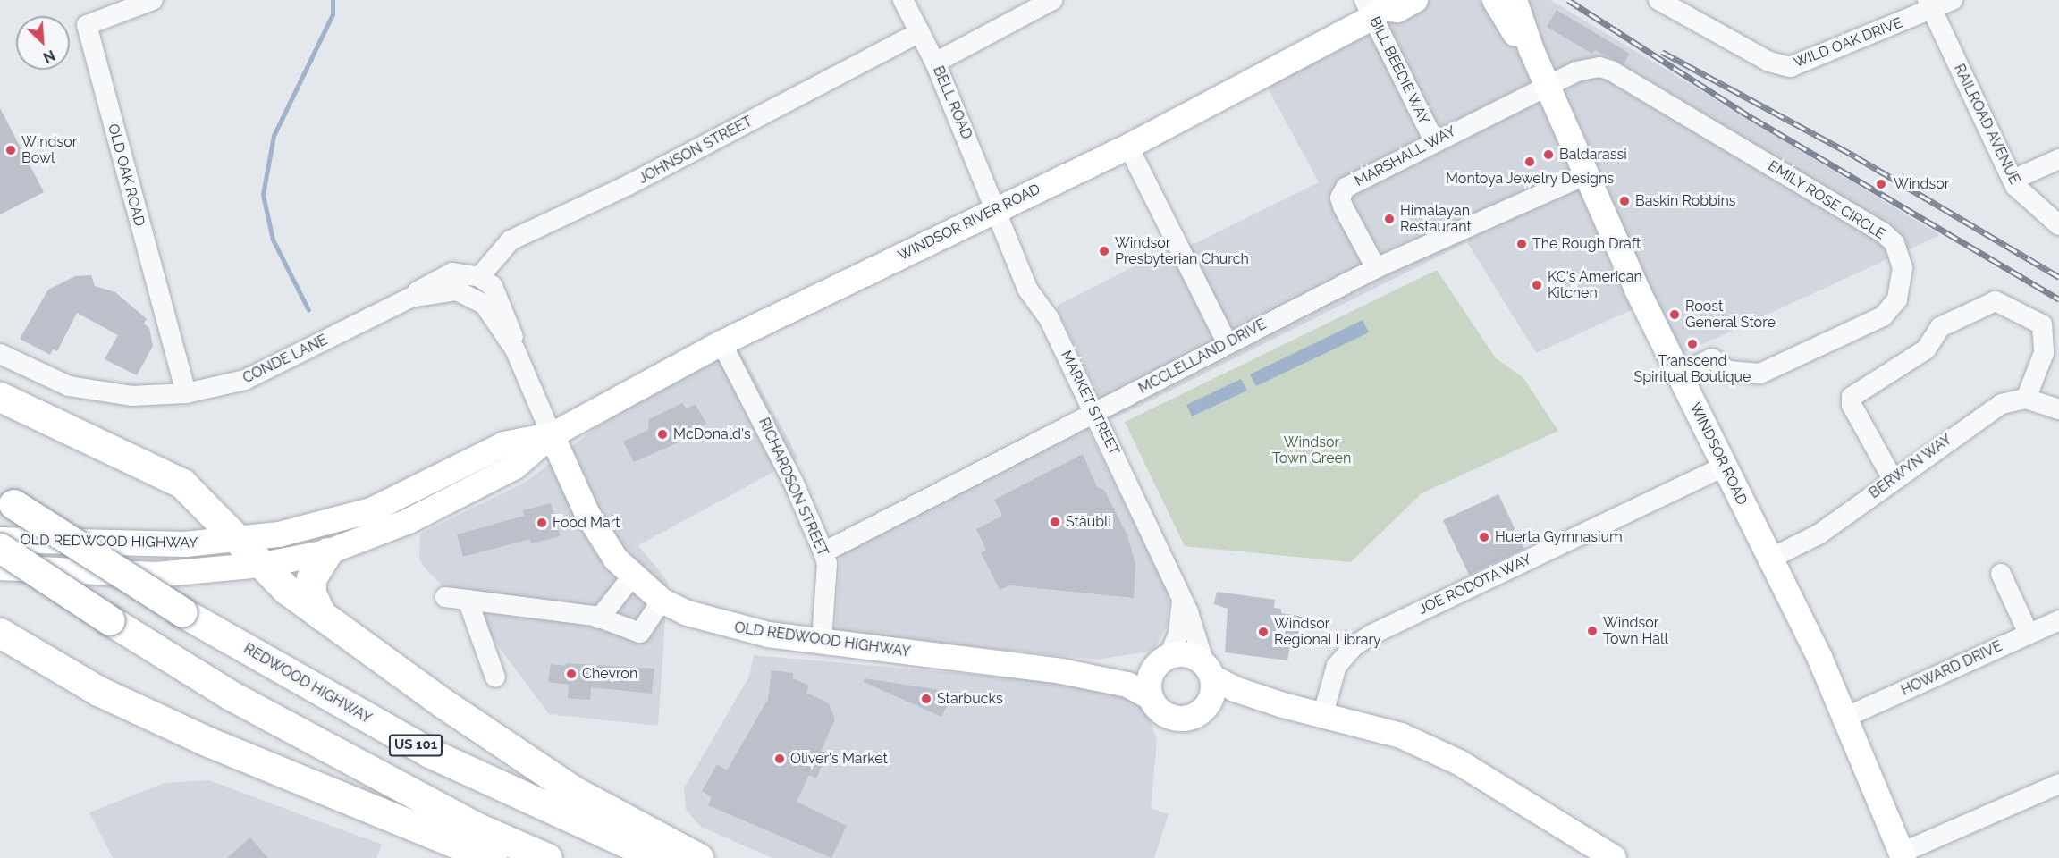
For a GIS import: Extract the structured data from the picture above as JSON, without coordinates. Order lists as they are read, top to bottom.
{
  "streets": {
    "highway": ["REDWOOD HIGHWAY", "US 101"],
    "main road": ["WINDSOR RIVER ROAD", "WINDSOR ROAD", "OLD REDWOOD HIGHWAY"],
    "street": [
      "WILD OAK DRIVE",
      "BILL BEEDIE WAY",
      "BELL ROAD",
      "RAILROAD AVENUE",
      "JOHNSON STREET",
      "MARSHALL WAY",
      "OLD OAK ROAD",
      "EMILY ROSE CIRCLE",
      "MCCLELLAND DRIVE",
      "CONDE LANE",
      "MARKET STREET",
      "BERWYN WAY",
      "RICHARDSON STREET",
      "JOE RODOTA WAY",
      "HOWARD DRIVE"
    ]
  },
  "crossings": [
    ["WILD OAK DRIVE", "RAILROAD AVENUE"],
    ["BILL BEEDIE WAY", "MARSHALL WAY"],
    ["BILL BEEDIE WAY", "WINDSOR RIVER ROAD"],
    ["BELL ROAD", "JOHNSON STREET"],
    ["BELL ROAD", "WINDSOR RIVER ROAD"],
    ["BELL ROAD", "MARKET STREET"],
    ["JOHNSON STREET", "CONDE LANE"],
    ["MARSHALL WAY", "EMILY ROSE CIRCLE"],
    ["MARSHALL WAY", "MCCLELLAND DRIVE"],
    ["MARSHALL WAY", "WINDSOR ROAD"],
    ["OLD OAK ROAD", "CONDE LANE"],
    ["EMILY ROSE CIRCLE", "WINDSOR ROAD"],
    ["WINDSOR RIVER ROAD", "CONDE LANE"],
    ["WINDSOR RIVER ROAD", "MARKET STREET"],
    ["WINDSOR RIVER ROAD", "RICHARDSON STREET"],
    ["WINDSOR RIVER ROAD", "OLD REDWOOD HIGHWAY"],
    ["MCCLELLAND DRIVE", "MARKET STREET"],
    ["MCCLELLAND DRIVE", "WINDSOR ROAD"],
    ["MCCLELLAND DRIVE", "RICHARDSON STREET"],
    ["CONDE LANE", "OLD REDWOOD HIGHWAY"],
    ["MARKET STREET", "OLD REDWOOD HIGHWAY"],
    ["WINDSOR ROAD", "BERWYN WAY"],
    ["WINDSOR ROAD", "JOE RODOTA WAY"],
    ["WINDSOR ROAD", "HOWARD DRIVE"],
    ["RICHARDSON STREET", "OLD REDWOOD HIGHWAY"]
  ],
  "parks": ["Windsor Town Green"],
  "places": [
    "Windsor Bowl",
    "Baldarassi",
    "Montoya Jewelry Designs",
    "Windsor",
    "Baskin Robbins",
    "Himalayan Restaurant",
    "The Rough Draft",
    "Windsor Presbyterian Church",
    "KC's American Kitchen",
    "Roost General Store",
    "Transcend Spiritual Boutique",
    "McDonald's",
    "Stäubli",
    "Food Mart",
    "Huerta Gymnasium",
    "Windsor Town Hall",
    "Windsor Regional Library",
    "Chevron",
    "Starbucks",
    "Oliver's Market"
  ],
  "north": "bottom right"
}
